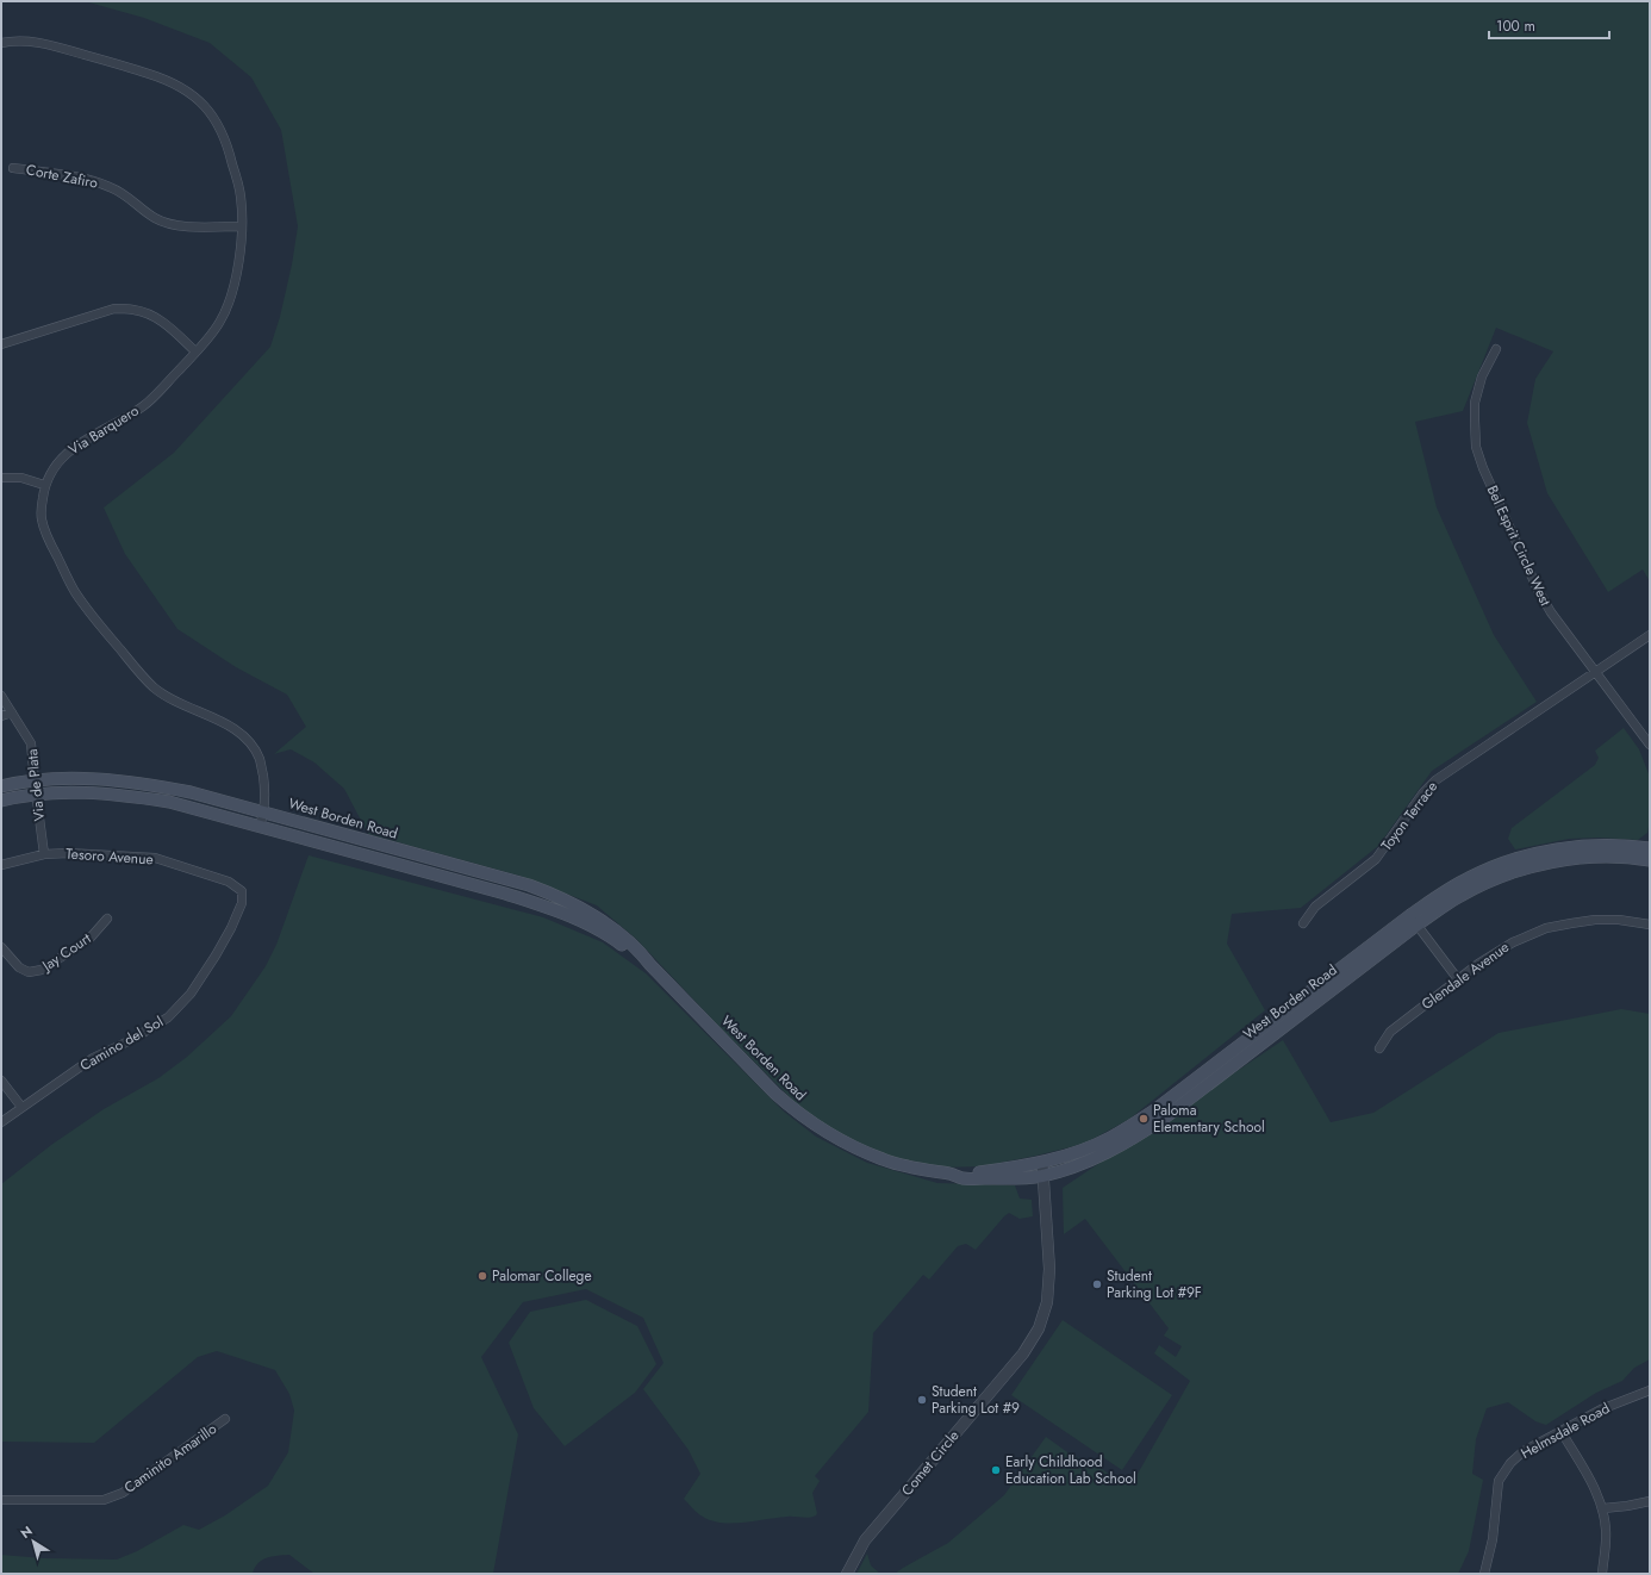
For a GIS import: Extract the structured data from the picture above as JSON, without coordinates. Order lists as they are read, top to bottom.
{
  "streets": {
    "main road": ["West Borden Road"],
    "street": [
      "Corte Zafiro",
      "Via Barquero",
      "Bel Esprit Circle West",
      "Via de Plata",
      "Toyon Terrace",
      "Tesoro Avenue",
      "Jay Court",
      "Glendale Avenue",
      "Camino del Sol",
      "Helmsdale Road",
      "Caminito Amarillo",
      "Comet Circle"
    ]
  },
  "crossings": [
    ["Corte Zafiro", "Via Barquero"],
    ["Via Barquero", "West Borden Road"],
    ["Bel Esprit Circle West", "Toyon Terrace"],
    ["Via de Plata", "West Borden Road"],
    ["Via de Plata", "Tesoro Avenue"],
    ["West Borden Road", "Comet Circle"],
    ["Tesoro Avenue", "Camino del Sol"]
  ],
  "places": [
    "Paloma Elementary School",
    "Palomar College",
    "Student Parking Lot #9F",
    "Student Parking Lot #9",
    "Early Childhood Education Lab School"
  ],
  "scale_bar": "100 m",
  "north": "top left"
}
